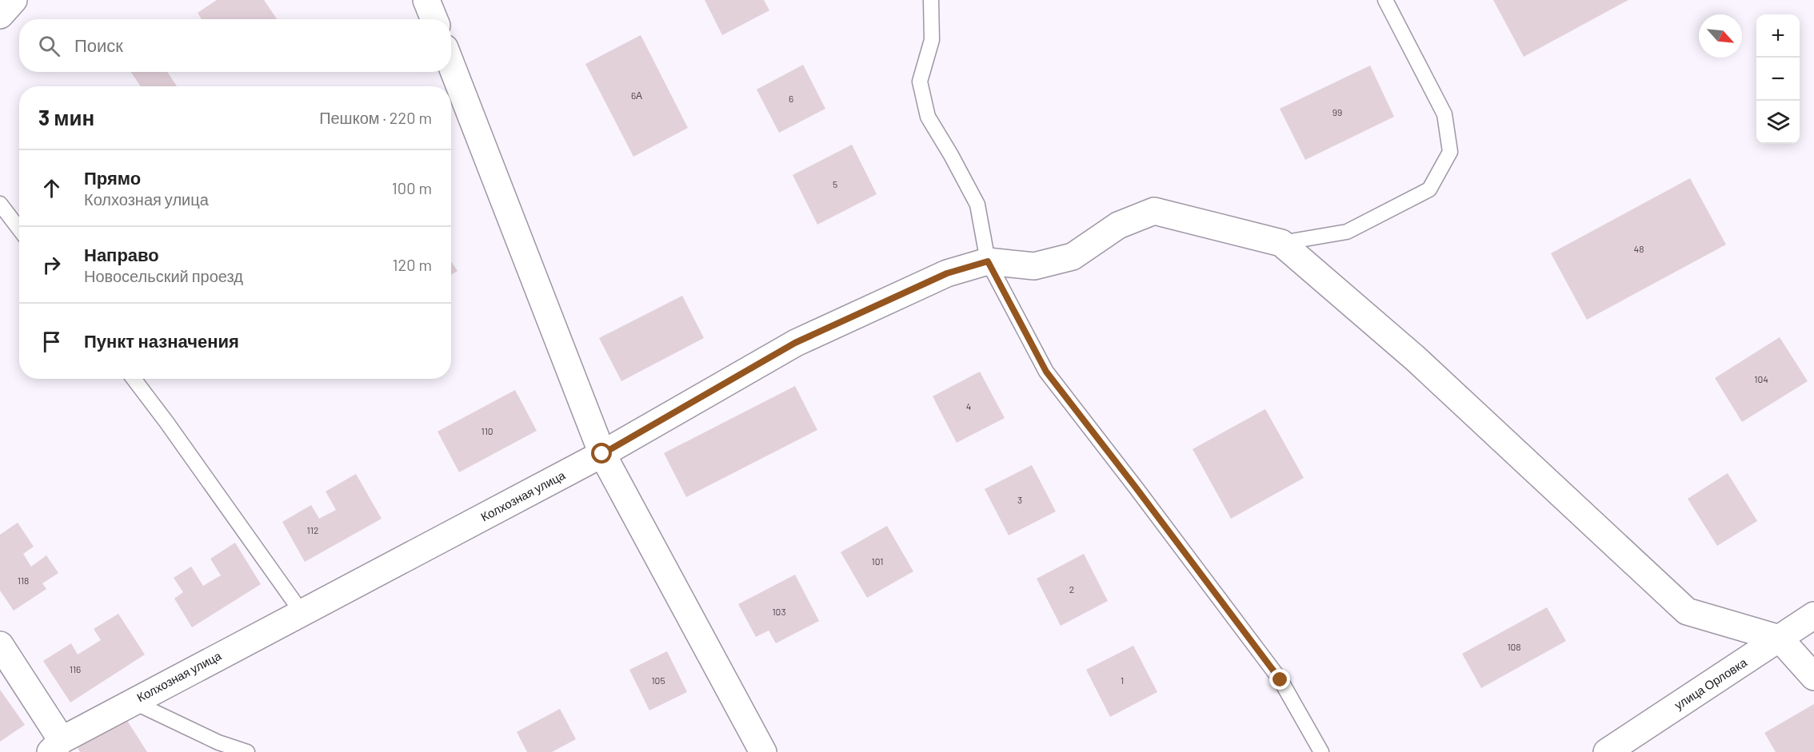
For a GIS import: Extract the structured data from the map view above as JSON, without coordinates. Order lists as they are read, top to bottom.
{
  "streets": {
    "street": ["Колхозная улица", "улица Орловка"]
  },
  "house_numbers": [
    "6А",
    "6",
    "99",
    "5",
    "48",
    "104",
    "4",
    "110",
    "3",
    "112",
    "101",
    "118",
    "2",
    "103",
    "108",
    "116",
    "105",
    "1"
  ],
  "north": "bottom right",
  "page": {
    "map_buttons": ["+", "−"],
    "search": "Поиск",
    "heading": ["3 мин", "Пешком · 220 m"],
    "list": [
      ["Прямо", "Колхозная улица", "100 m"],
      ["Направо", "Новосельский проезд", "120 m"],
      "Пункт назначения"
    ]
  }
}
